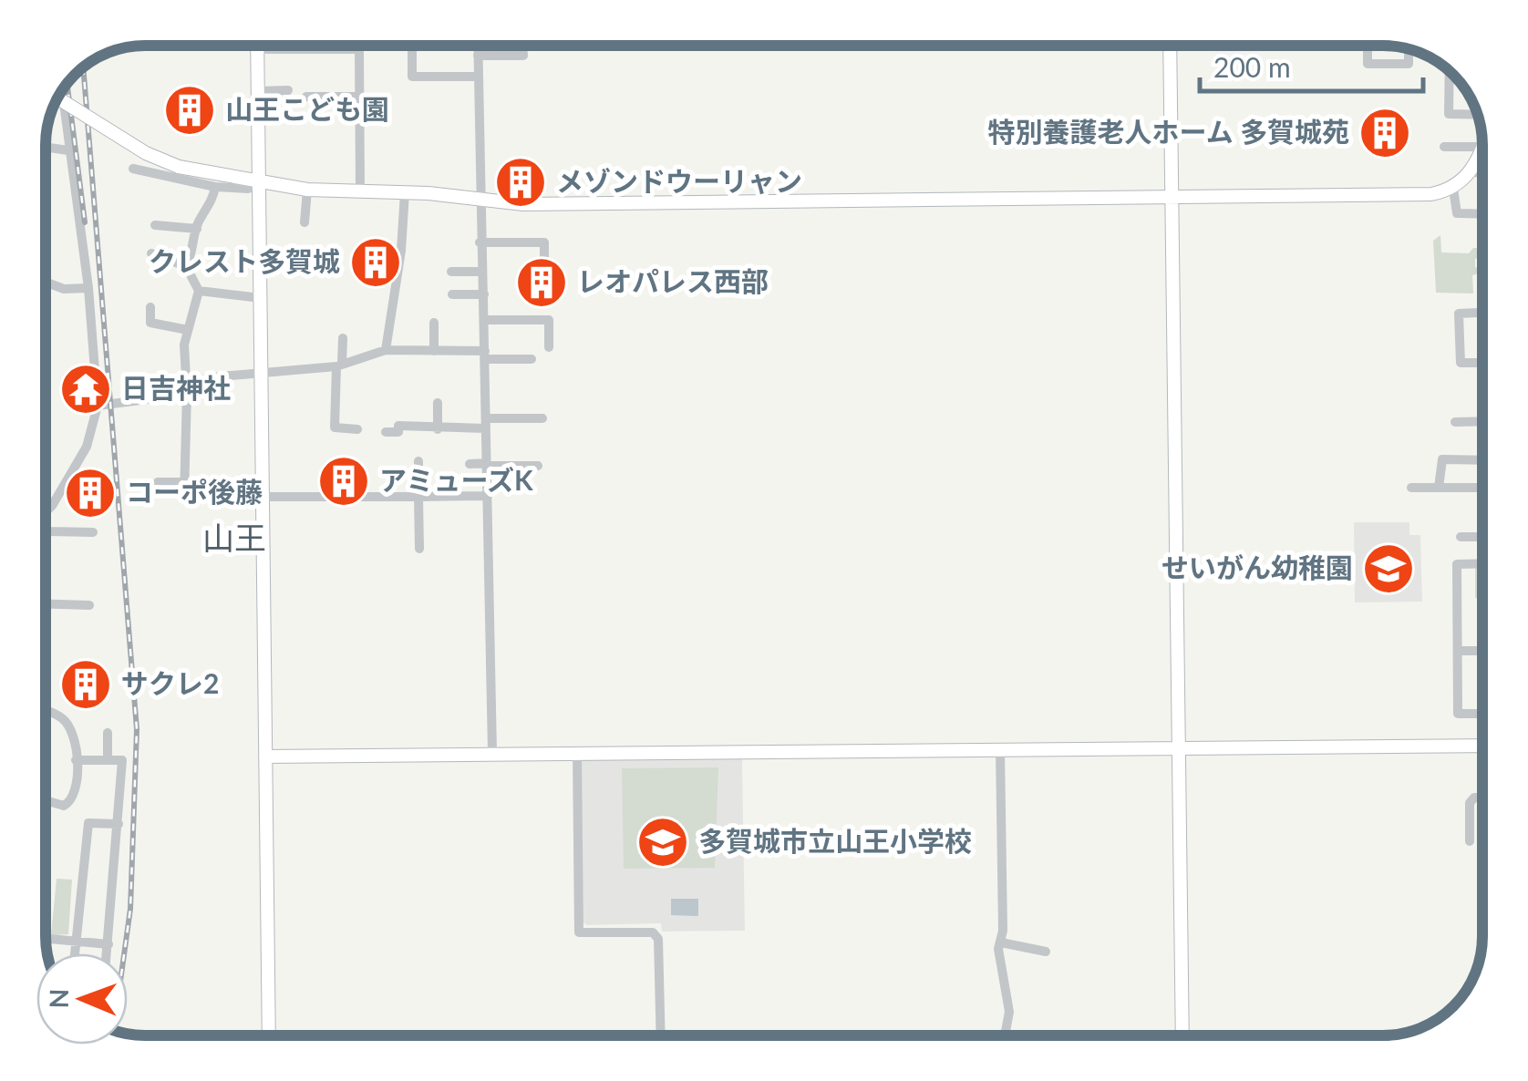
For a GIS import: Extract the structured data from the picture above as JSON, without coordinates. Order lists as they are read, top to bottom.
{
  "districts": ["山王"],
  "places": {
    "building": [
      "山王こども園",
      "特別養護老人ホーム 多賀城苑",
      "メゾンドウーリャン",
      "クレスト多賀城",
      "レオパレス西部",
      "アミューズK",
      "コーポ後藤",
      "サクレ2"
    ],
    "temple": ["日吉神社"],
    "school or university": ["せいがん幼稚園", "多賀城市立山王小学校"]
  },
  "scale_bar": "200 m",
  "north": "left"
}
